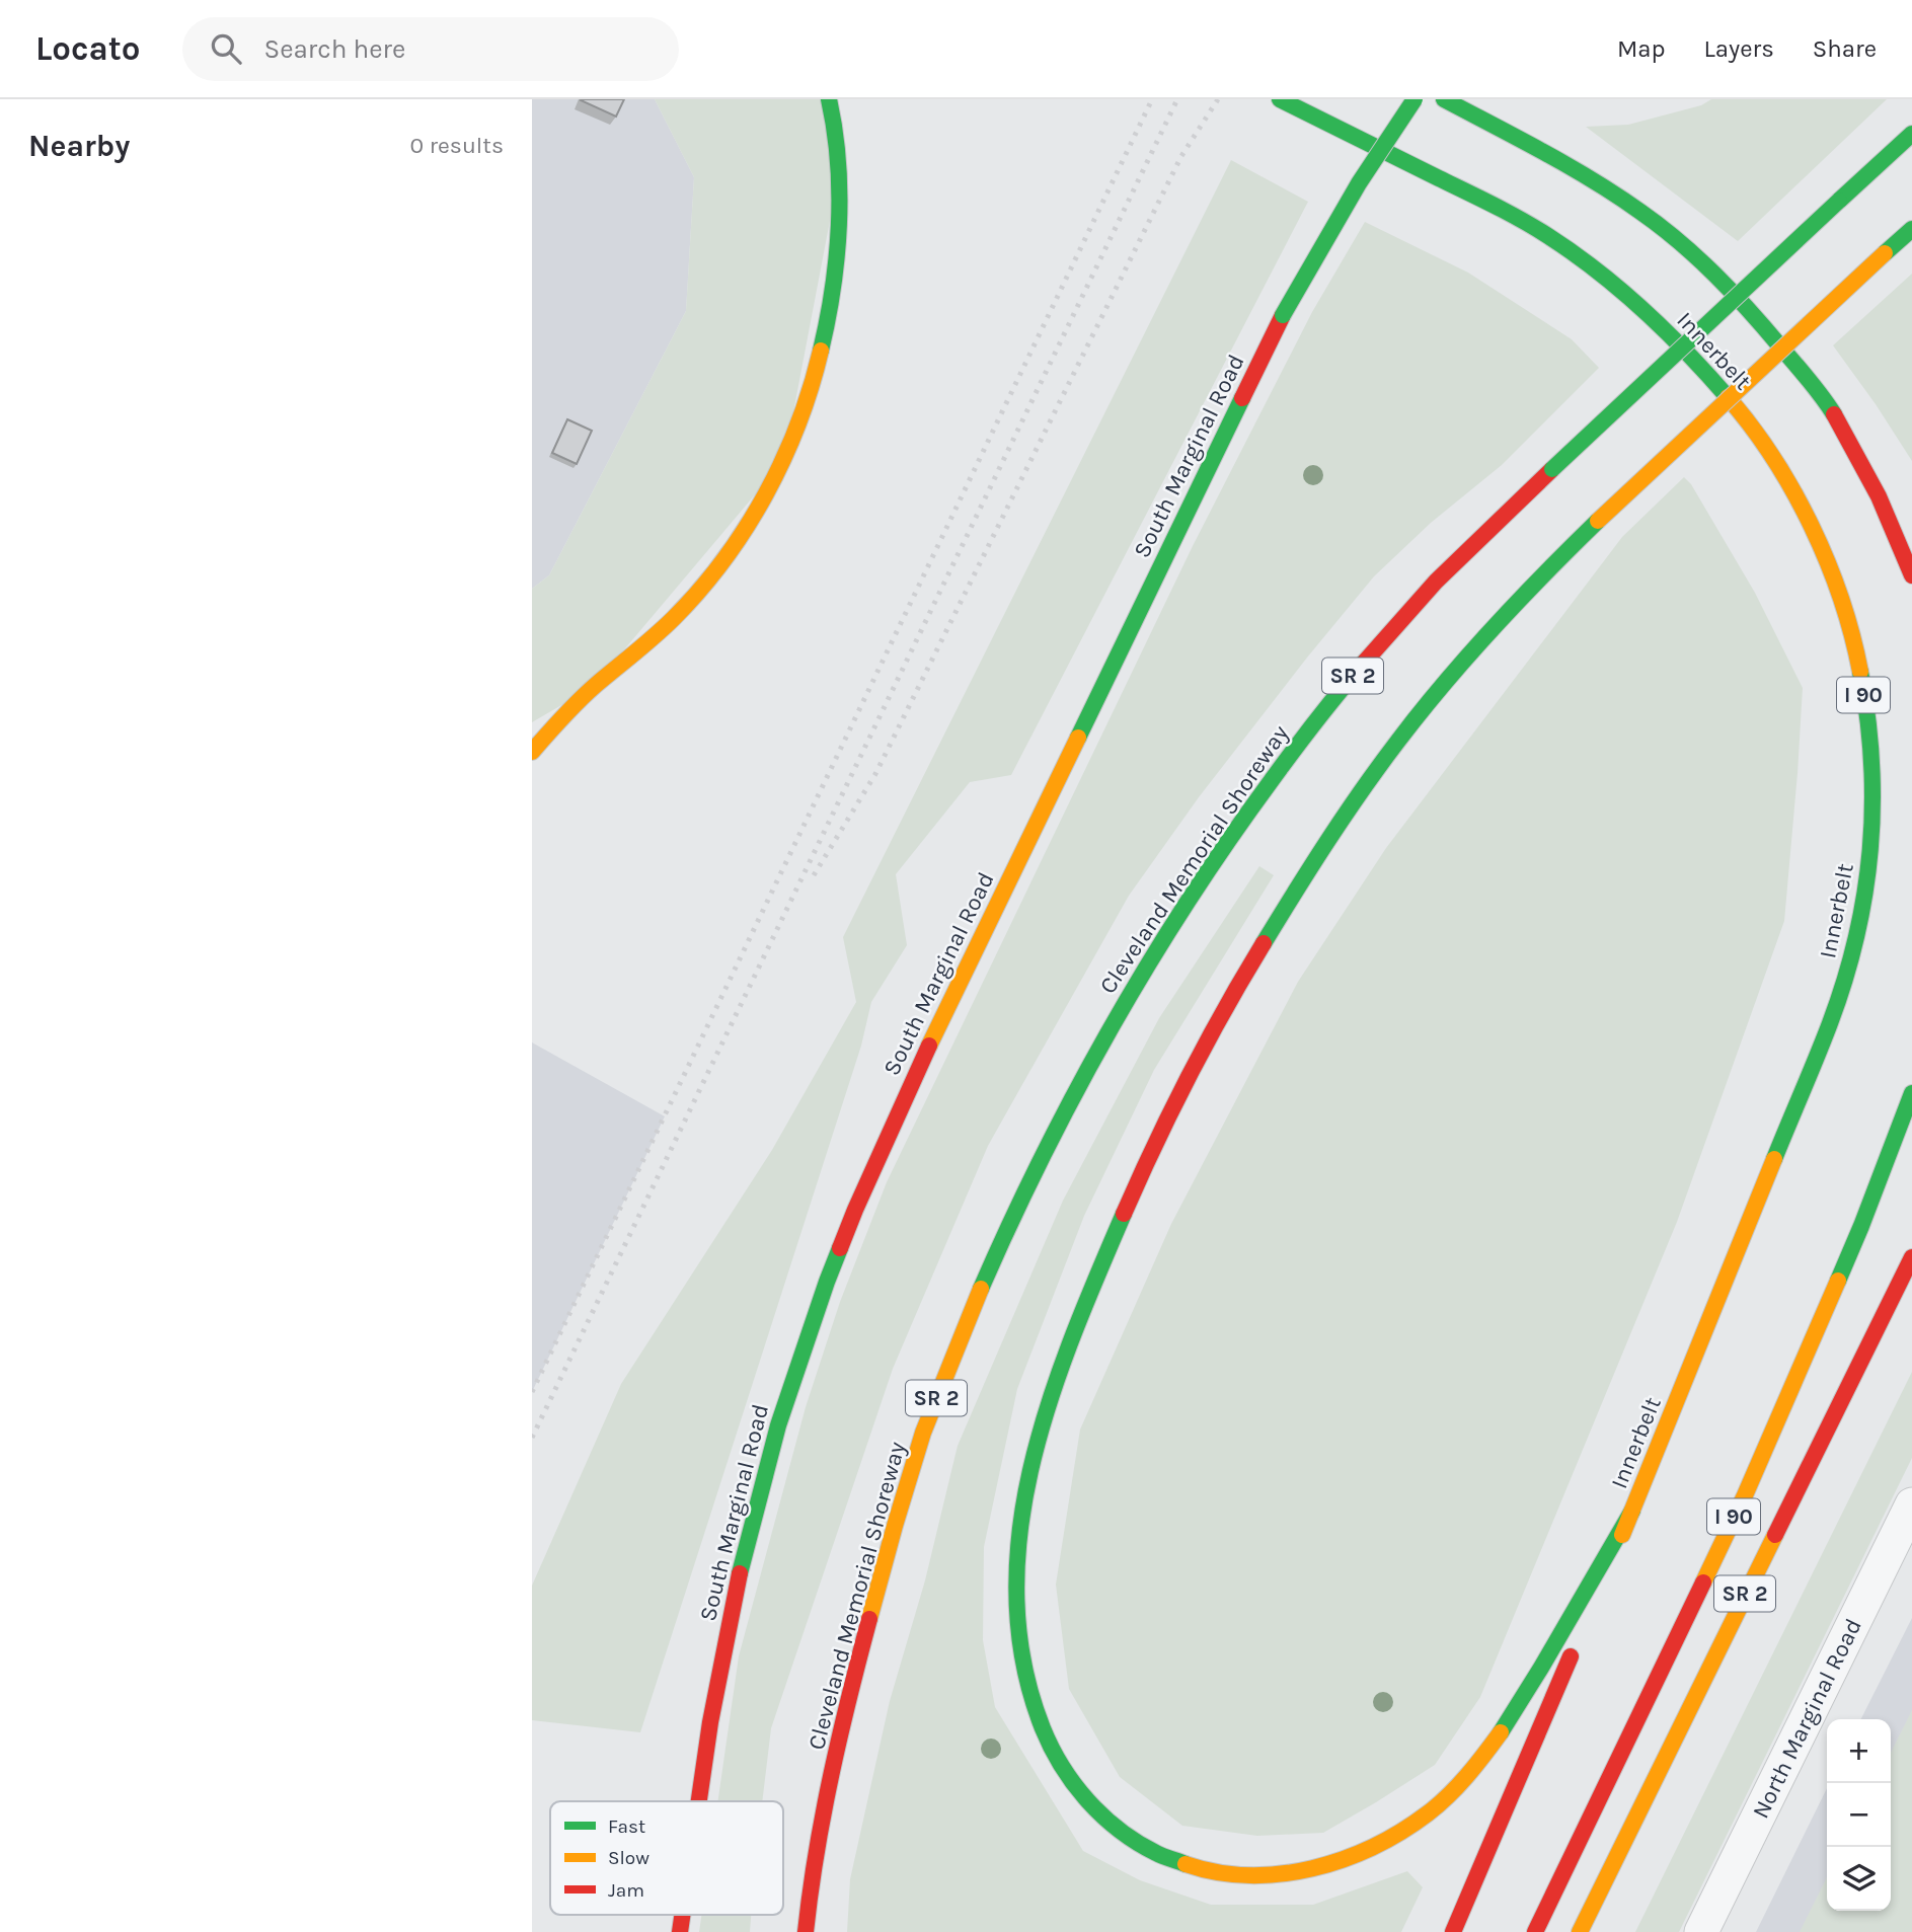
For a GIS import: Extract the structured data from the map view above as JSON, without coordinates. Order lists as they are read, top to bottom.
{
  "streets": {
    "main road": [
      "Innerbelt",
      "South Marginal Road",
      "SR 2",
      "I 90",
      "Cleveland Memorial Shoreway"
    ],
    "street": ["North Marginal Road"]
  },
  "legend": ["Fast", "Slow", "Jam"],
  "page": {
    "header": "Locato",
    "search": "Search here",
    "nav": ["Map", "Layers", "Share"],
    "heading": ["Nearby", "0 results"],
    "map_buttons": ["+", "−"]
  }
}
